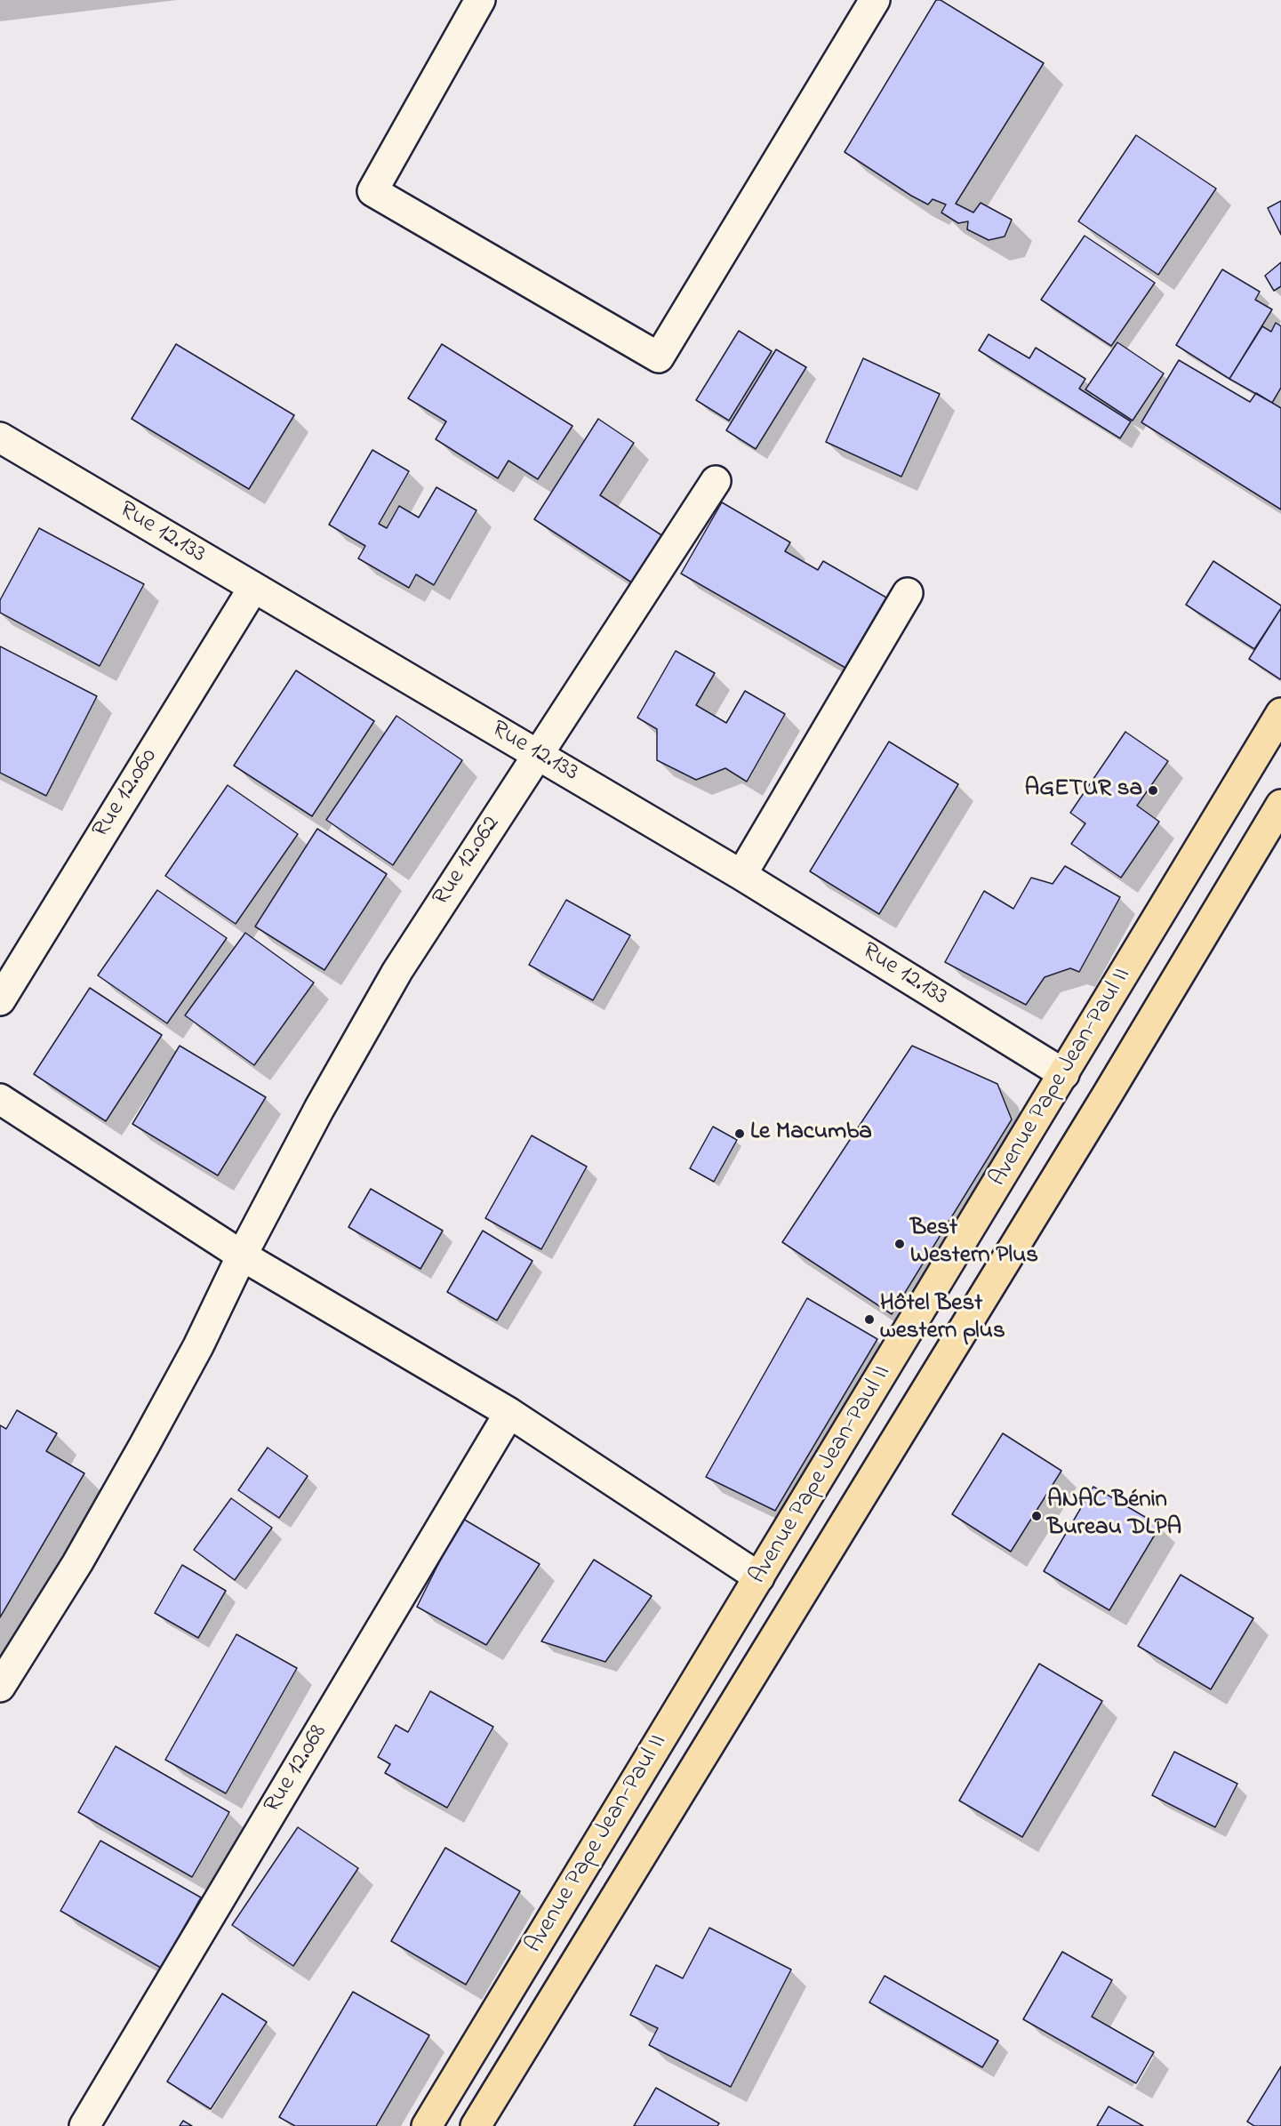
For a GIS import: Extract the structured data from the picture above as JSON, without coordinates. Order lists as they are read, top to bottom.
{
  "streets": {
    "main road": ["Avenue Pape Jean-Paul II"],
    "street": [
      "Rue 12.133",
      "Rue 12.060",
      "Rue 12.062",
      "Rue 12.068"
    ]
  },
  "crossings": [
    ["Rue 12.133", "Rue 12.060"],
    ["Rue 12.133", "Rue 12.062"],
    ["Rue 12.133", "Avenue Pape Jean-Paul II"]
  ],
  "places": [
    "AGETUR sa",
    "Le Macumba",
    "Best Western Plus",
    "Hôtel Best western plus",
    "ANAC Bénin Bureau DLPA"
  ]
}
